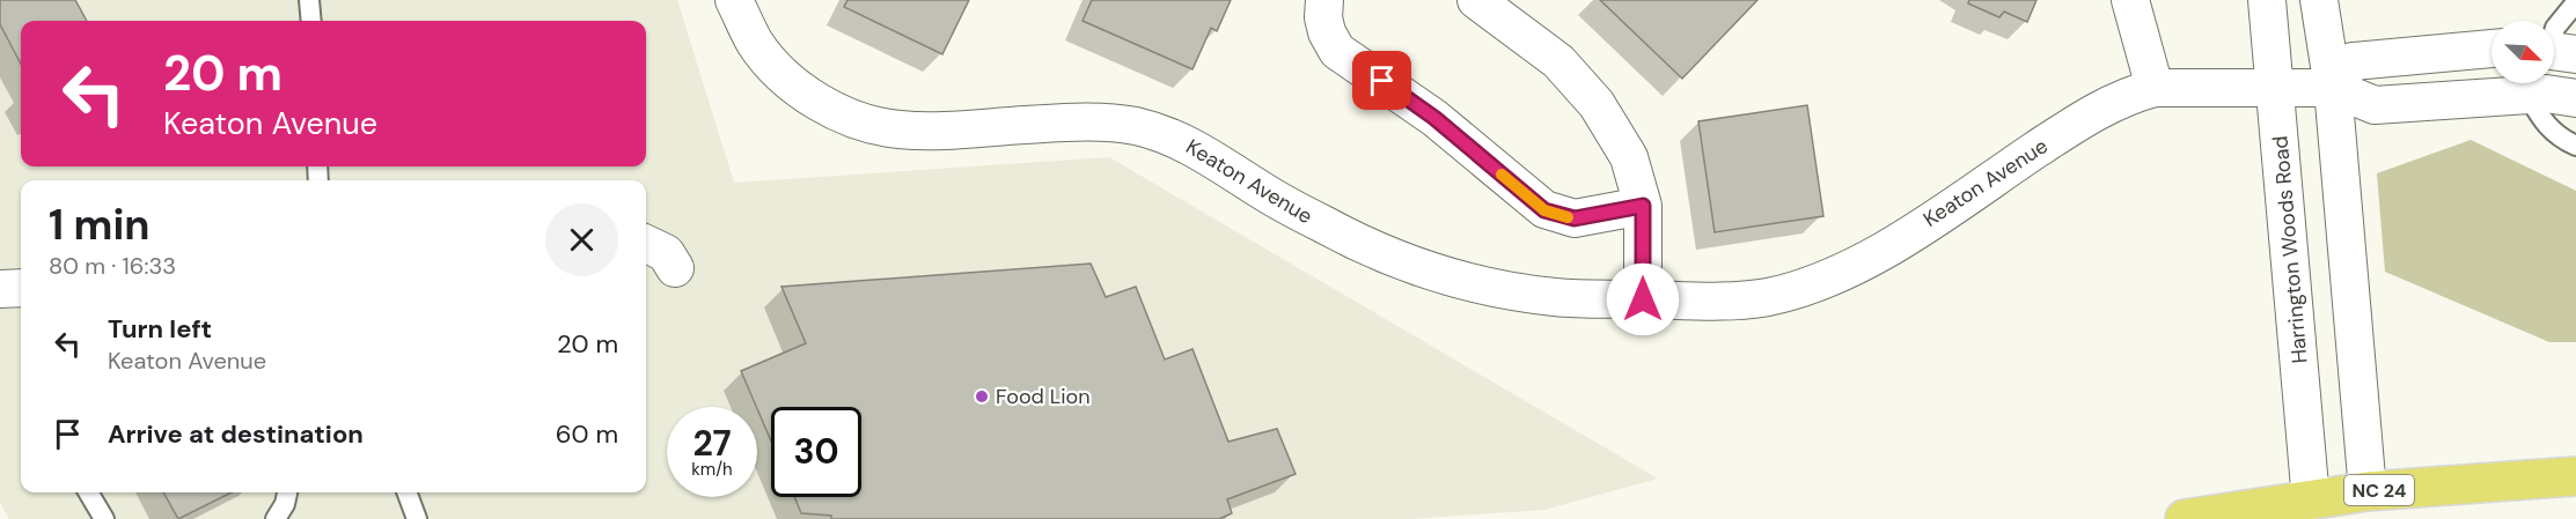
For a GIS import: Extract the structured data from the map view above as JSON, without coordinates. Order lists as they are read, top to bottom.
{
  "streets": {
    "main road": ["NC 24"],
    "street": ["Keaton Avenue", "Harrington Woods Road"]
  },
  "crossings": [
    ["Keaton Avenue", "Harrington Woods Road"],
    ["Harrington Woods Road", "NC 24"]
  ],
  "places": ["Food Lion"],
  "north": "bottom right",
  "page": {
    "turn": ["20 m", "Keaton Avenue"],
    "heading": ["1 min", "80 m · 16:33"],
    "list": [
      {
        "name": "Turn left",
        "note": "Keaton Avenue",
        "value": "20 m"
      },
      {
        "name": "Arrive at destination",
        "value": "60 m"
      }
    ],
    "speed": "27 km/h",
    "limit": "30"
  }
}
